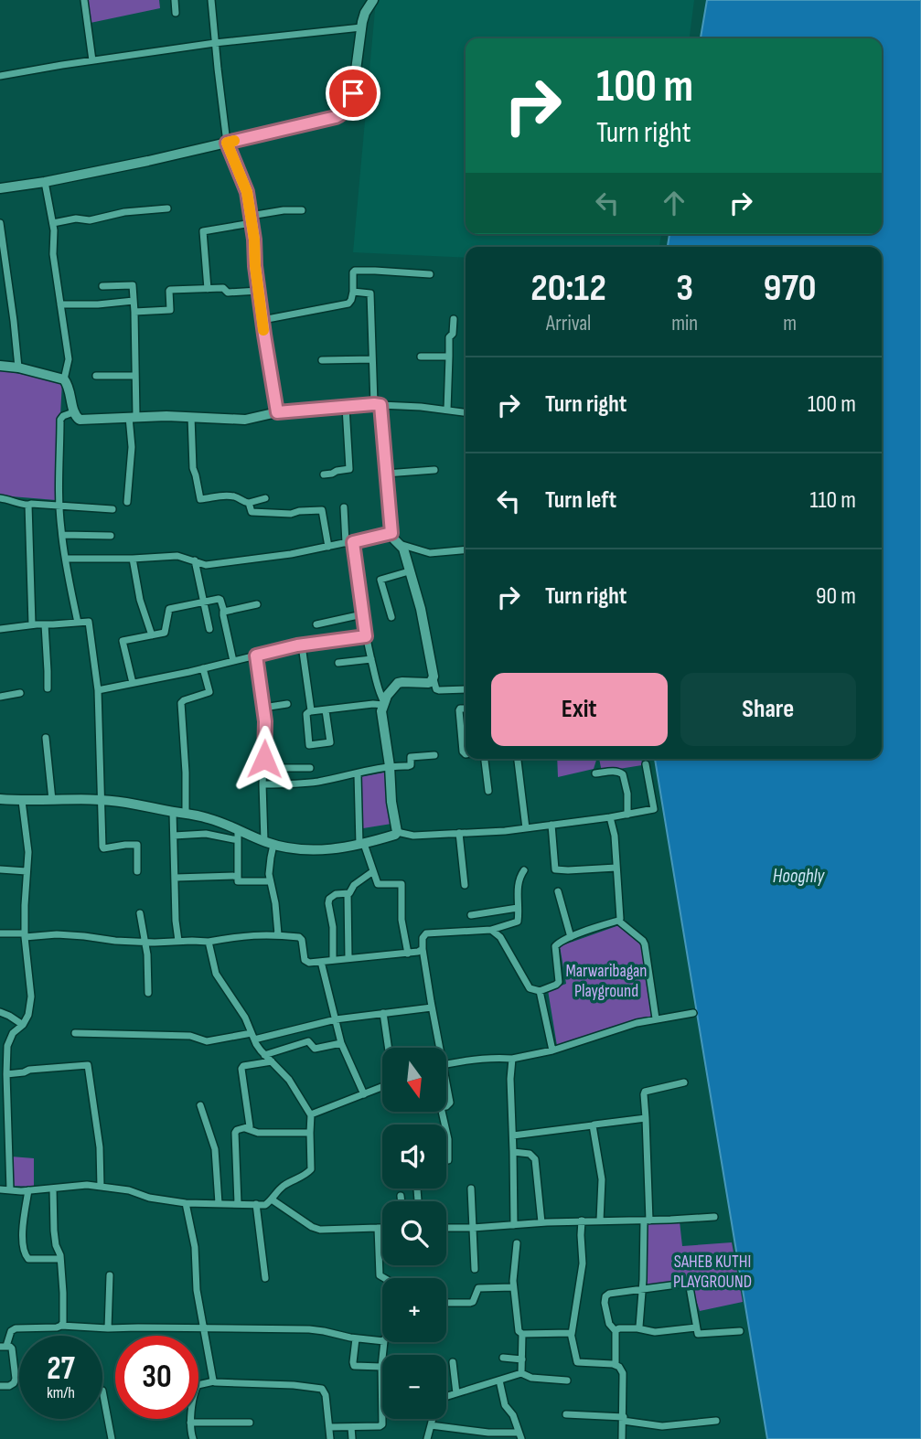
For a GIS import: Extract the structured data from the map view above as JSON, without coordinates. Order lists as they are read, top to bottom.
{
  "water": ["Hooghly"],
  "parks": ["Marwaribagan Playground", "SAHEB KUTHI PLAYGROUND"],
  "north": "bottom",
  "page": {
    "turn": ["100 m", "Turn right"],
    "eta": [
      "20:12",
      "Arrival",
      "3",
      "min",
      "970",
      "m"
    ],
    "list": [
      {
        "name": "Turn right",
        "value": "100 m"
      },
      {
        "name": "Turn left",
        "value": "110 m"
      },
      {
        "name": "Turn right",
        "value": "90 m"
      }
    ],
    "buttons": ["Exit", "Share"],
    "map_buttons": ["+", "−"],
    "speed": "27 km/h",
    "limit": "30"
  }
}
